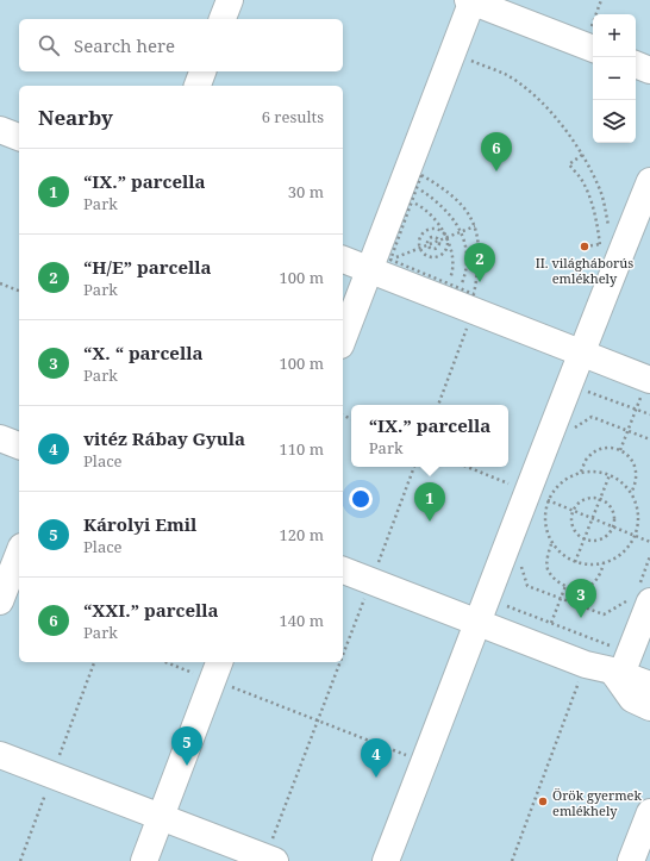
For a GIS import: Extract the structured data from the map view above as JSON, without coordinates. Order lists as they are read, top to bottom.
{
  "places": ["II. világháborús emlékhely", "Örök gyermek emlékhely"],
  "page": {
    "map_buttons": ["+", "−"],
    "search": "Search here",
    "heading": ["Nearby", "6 results"],
    "pins": [
      "6",
      "2",
      "1",
      "3",
      "5",
      "4"
    ],
    "list": [
      {
        "mark": "1",
        "name": "“IX.” parcella",
        "note": "Park",
        "value": "30 m"
      },
      {
        "mark": "2",
        "name": "“H/E” parcella",
        "note": "Park",
        "value": "100 m"
      },
      {
        "mark": "3",
        "name": "“X. “ parcella",
        "note": "Park",
        "value": "100 m"
      },
      {
        "mark": "4",
        "name": "vitéz Rábay Gyula",
        "note": "Place",
        "value": "110 m"
      },
      {
        "mark": "5",
        "name": "Károlyi Emil",
        "note": "Place",
        "value": "120 m"
      },
      {
        "mark": "6",
        "name": "“XXI.” parcella",
        "note": "Park",
        "value": "140 m"
      }
    ],
    "popup": ["“IX.” parcella", "Park"]
  }
}
